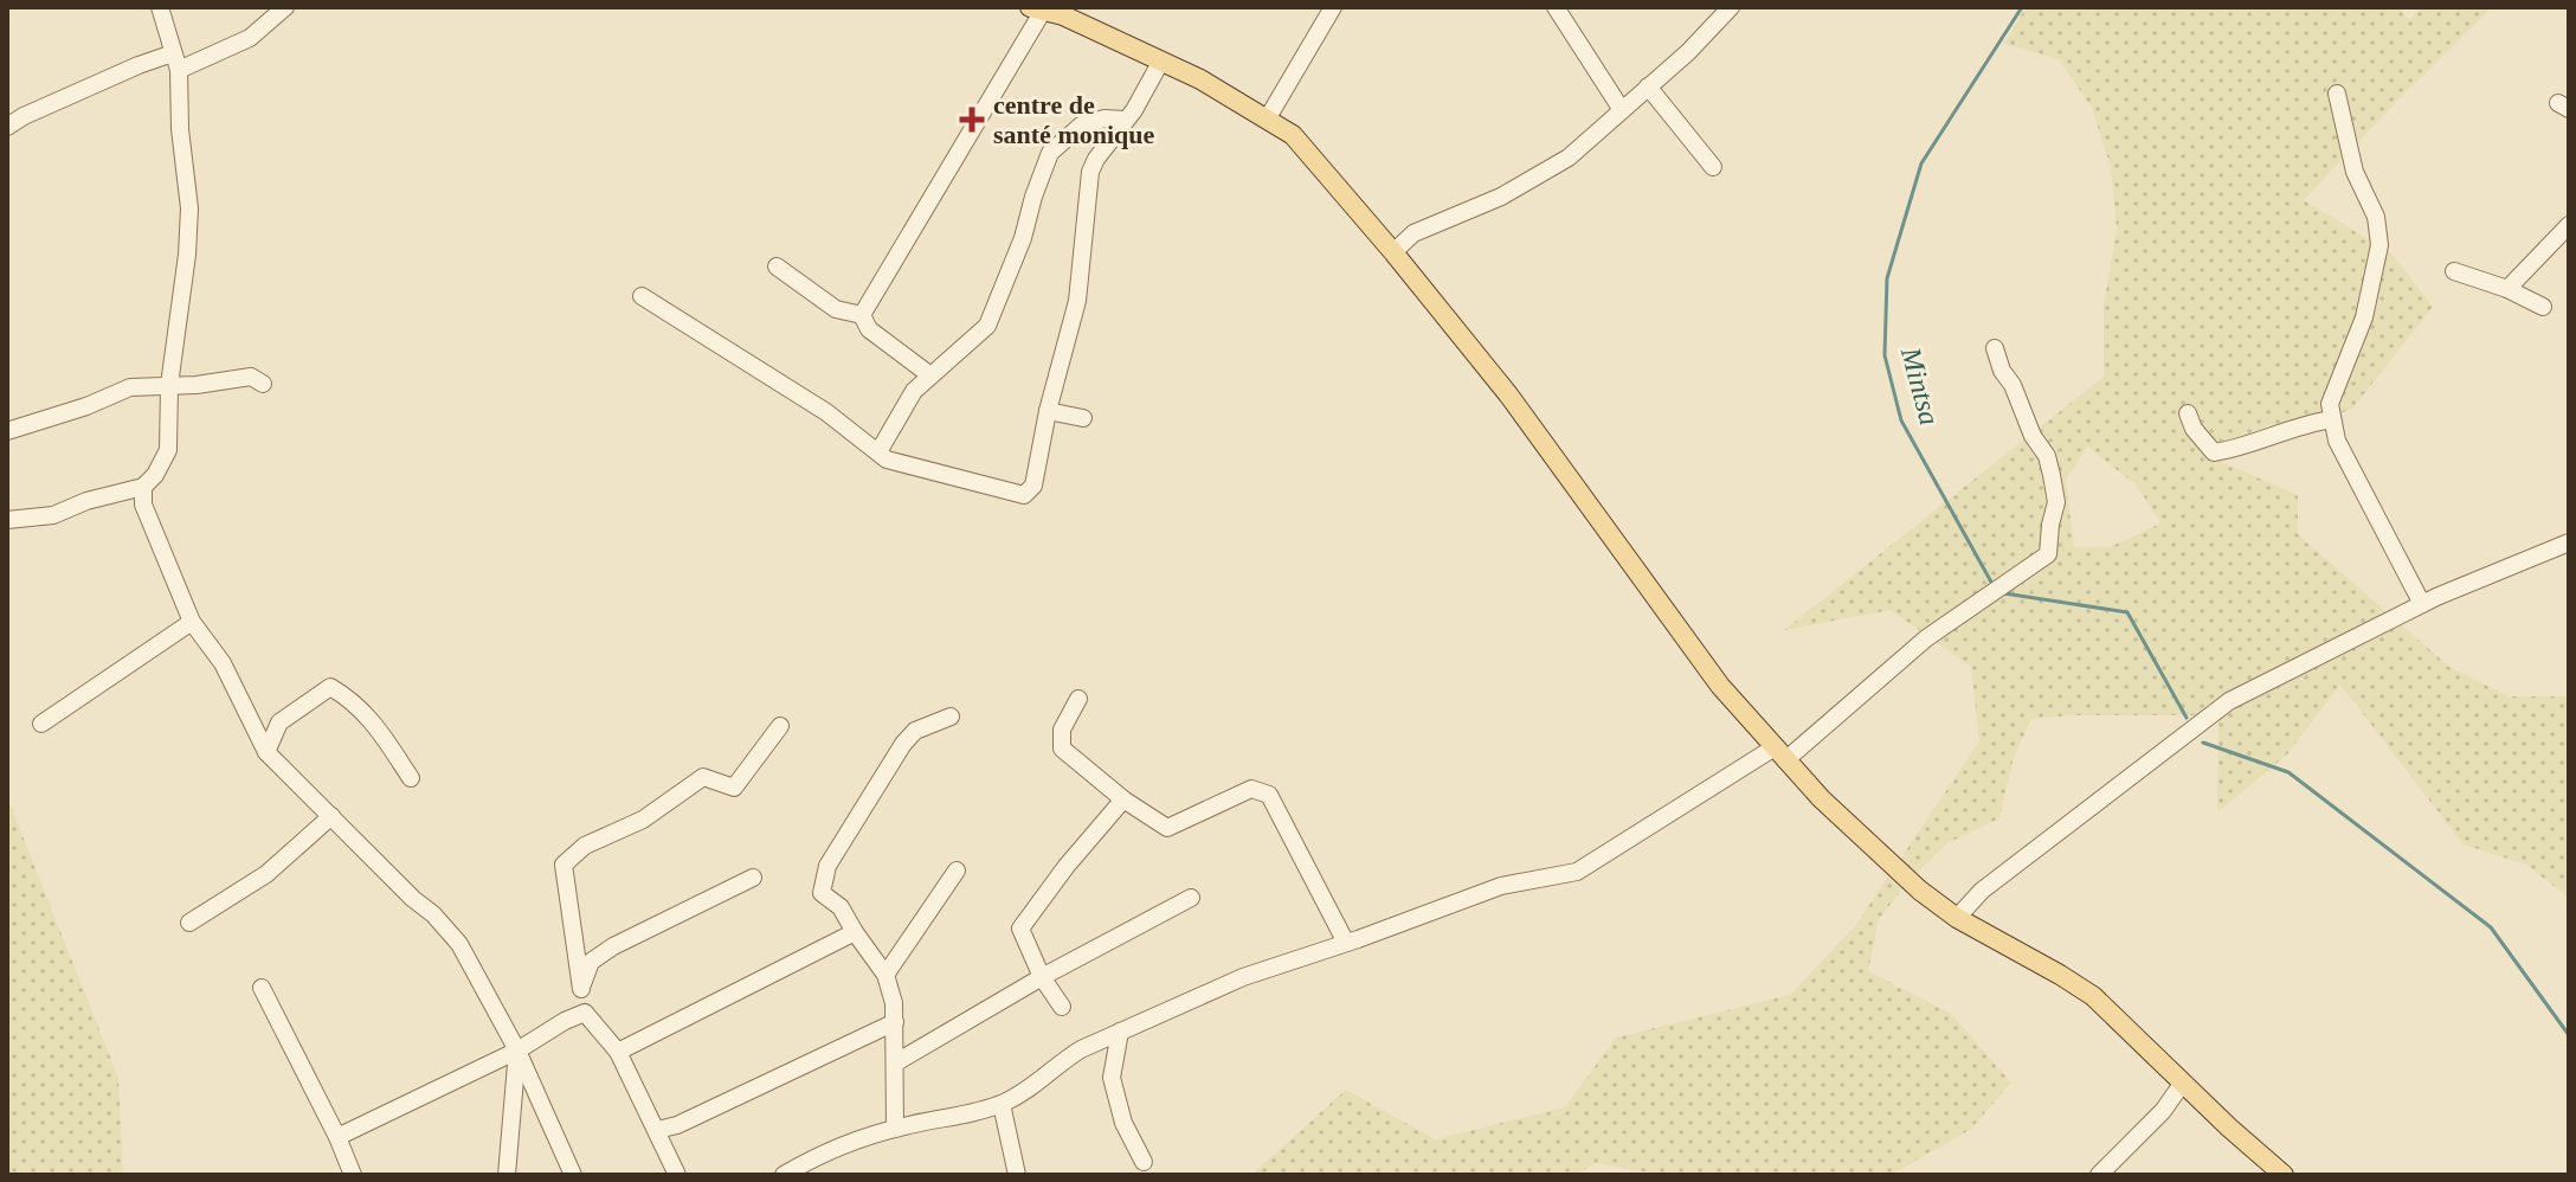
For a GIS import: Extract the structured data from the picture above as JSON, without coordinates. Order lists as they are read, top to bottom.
{
  "water": ["Mintsa"],
  "places": {
    "health": ["centre de santé monique"]
  }
}
